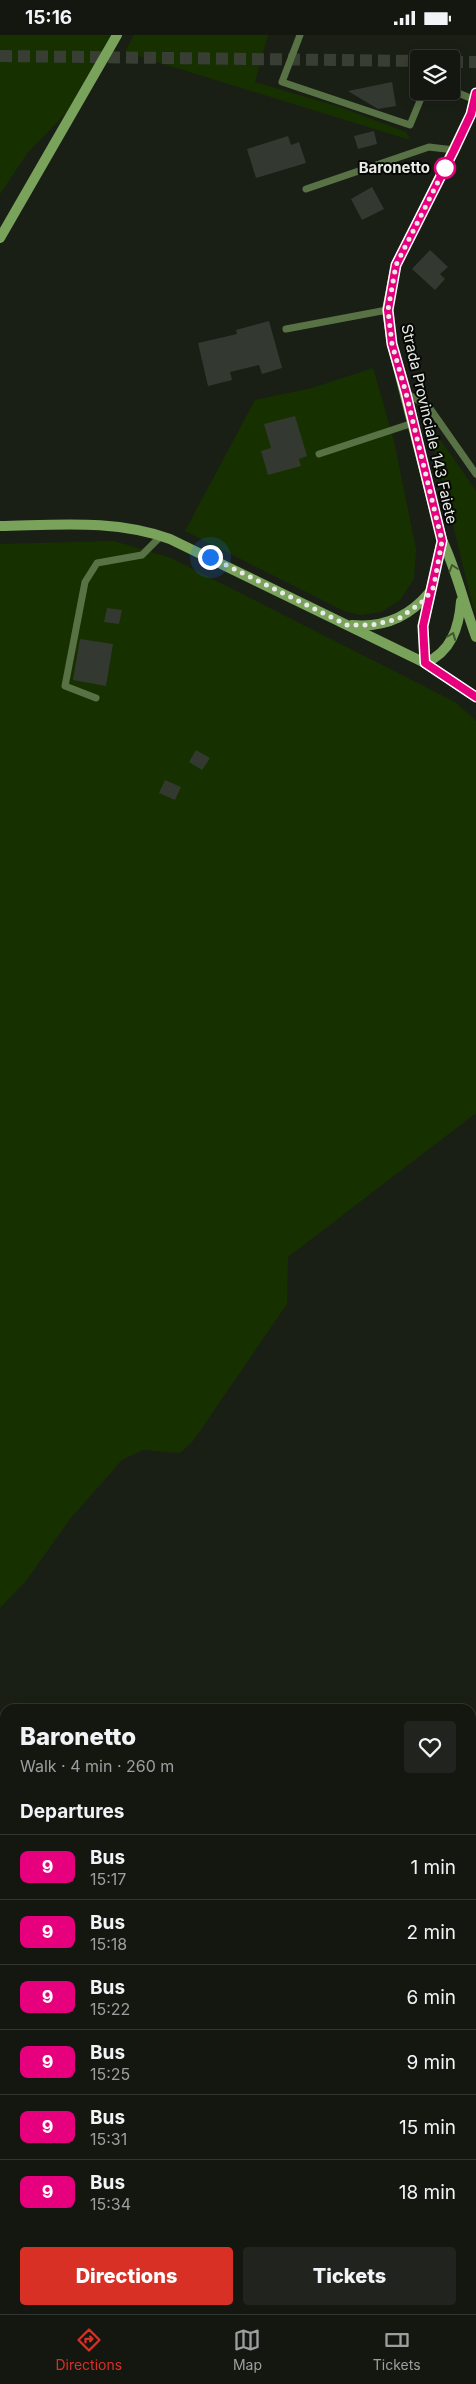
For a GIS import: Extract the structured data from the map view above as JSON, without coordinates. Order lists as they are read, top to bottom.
{
  "streets": {
    "street": ["Strada Provinciale 143 Faiete"]
  },
  "places": ["Baronetto"],
  "lines": ["bus line 9"],
  "page": {
    "status": "15:16",
    "heading": [
      ["Baronetto", "Walk · 4 min · 260 m"],
      "Departures"
    ],
    "list": [
      {
        "mark": "9",
        "name": "Bus",
        "note": "15:17",
        "value": "1 min"
      },
      {
        "mark": "9",
        "name": "Bus",
        "note": "15:18",
        "value": "2 min"
      },
      {
        "mark": "9",
        "name": "Bus",
        "note": "15:22",
        "value": "6 min"
      },
      {
        "mark": "9",
        "name": "Bus",
        "note": "15:25",
        "value": "9 min"
      },
      {
        "mark": "9",
        "name": "Bus",
        "note": "15:31",
        "value": "15 min"
      },
      {
        "mark": "9",
        "name": "Bus",
        "note": "15:34",
        "value": "18 min"
      }
    ],
    "buttons": ["Directions", "Tickets"],
    "tabs": ["Directions", "Map", "Tickets"]
  }
}
